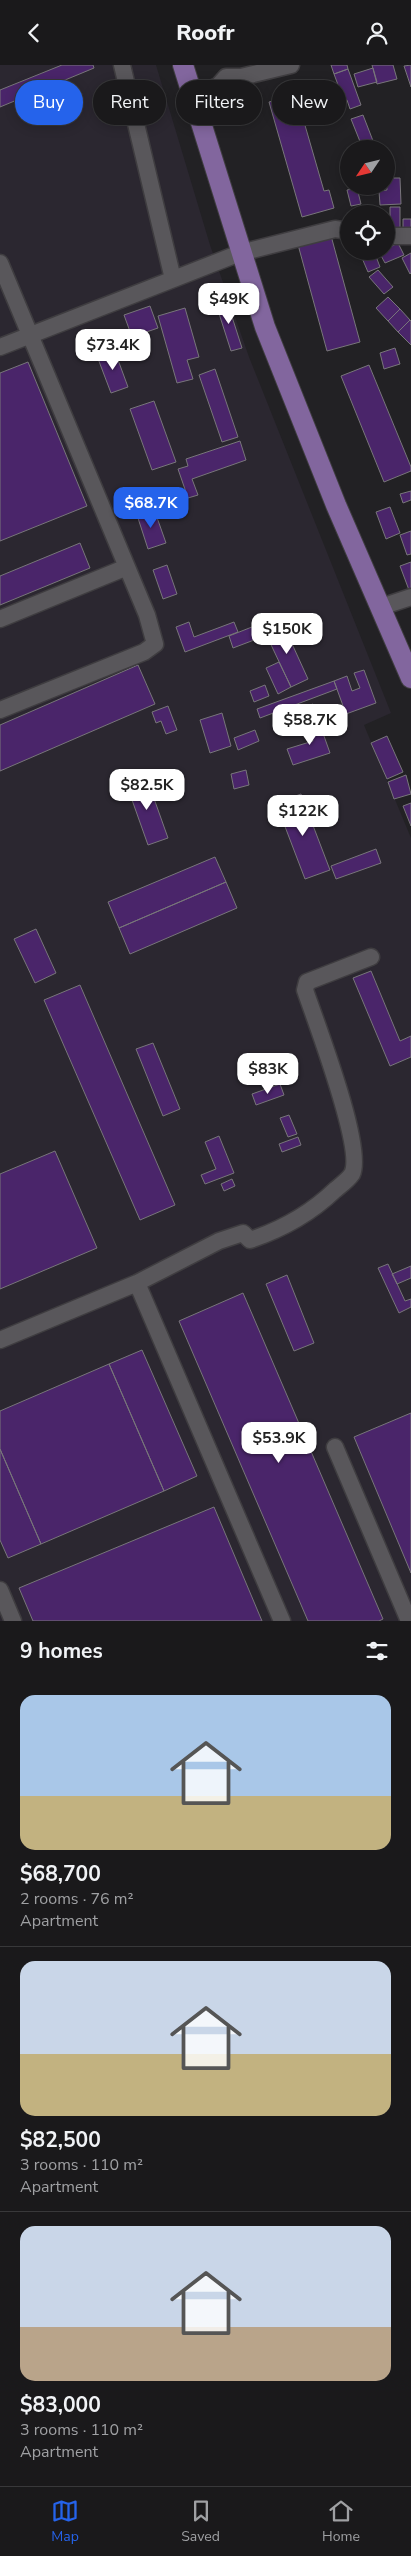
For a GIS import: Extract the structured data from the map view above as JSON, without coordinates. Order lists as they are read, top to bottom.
{
  "north": "bottom left",
  "page": {
    "header": "Roofr",
    "chip": [
      "Buy",
      "Rent",
      "Filters",
      "New"
    ],
    "price": [
      "$49K",
      "$73.4K",
      "$68.7K",
      "$150K",
      "$58.7K",
      "$82.5K",
      "$122K",
      "$83K",
      "$53.9K"
    ],
    "heading": "9 homes",
    "list": [
      {
        "name": "$68,700",
        "note": "2 rooms · 76 m² · Apartment"
      },
      {
        "name": "$82,500",
        "note": "3 rooms · 110 m² · Apartment"
      },
      {
        "name": "$83,000",
        "note": "3 rooms · 110 m² · Apartment"
      }
    ],
    "tabs": ["Map", "Saved", "Home"]
  }
}
